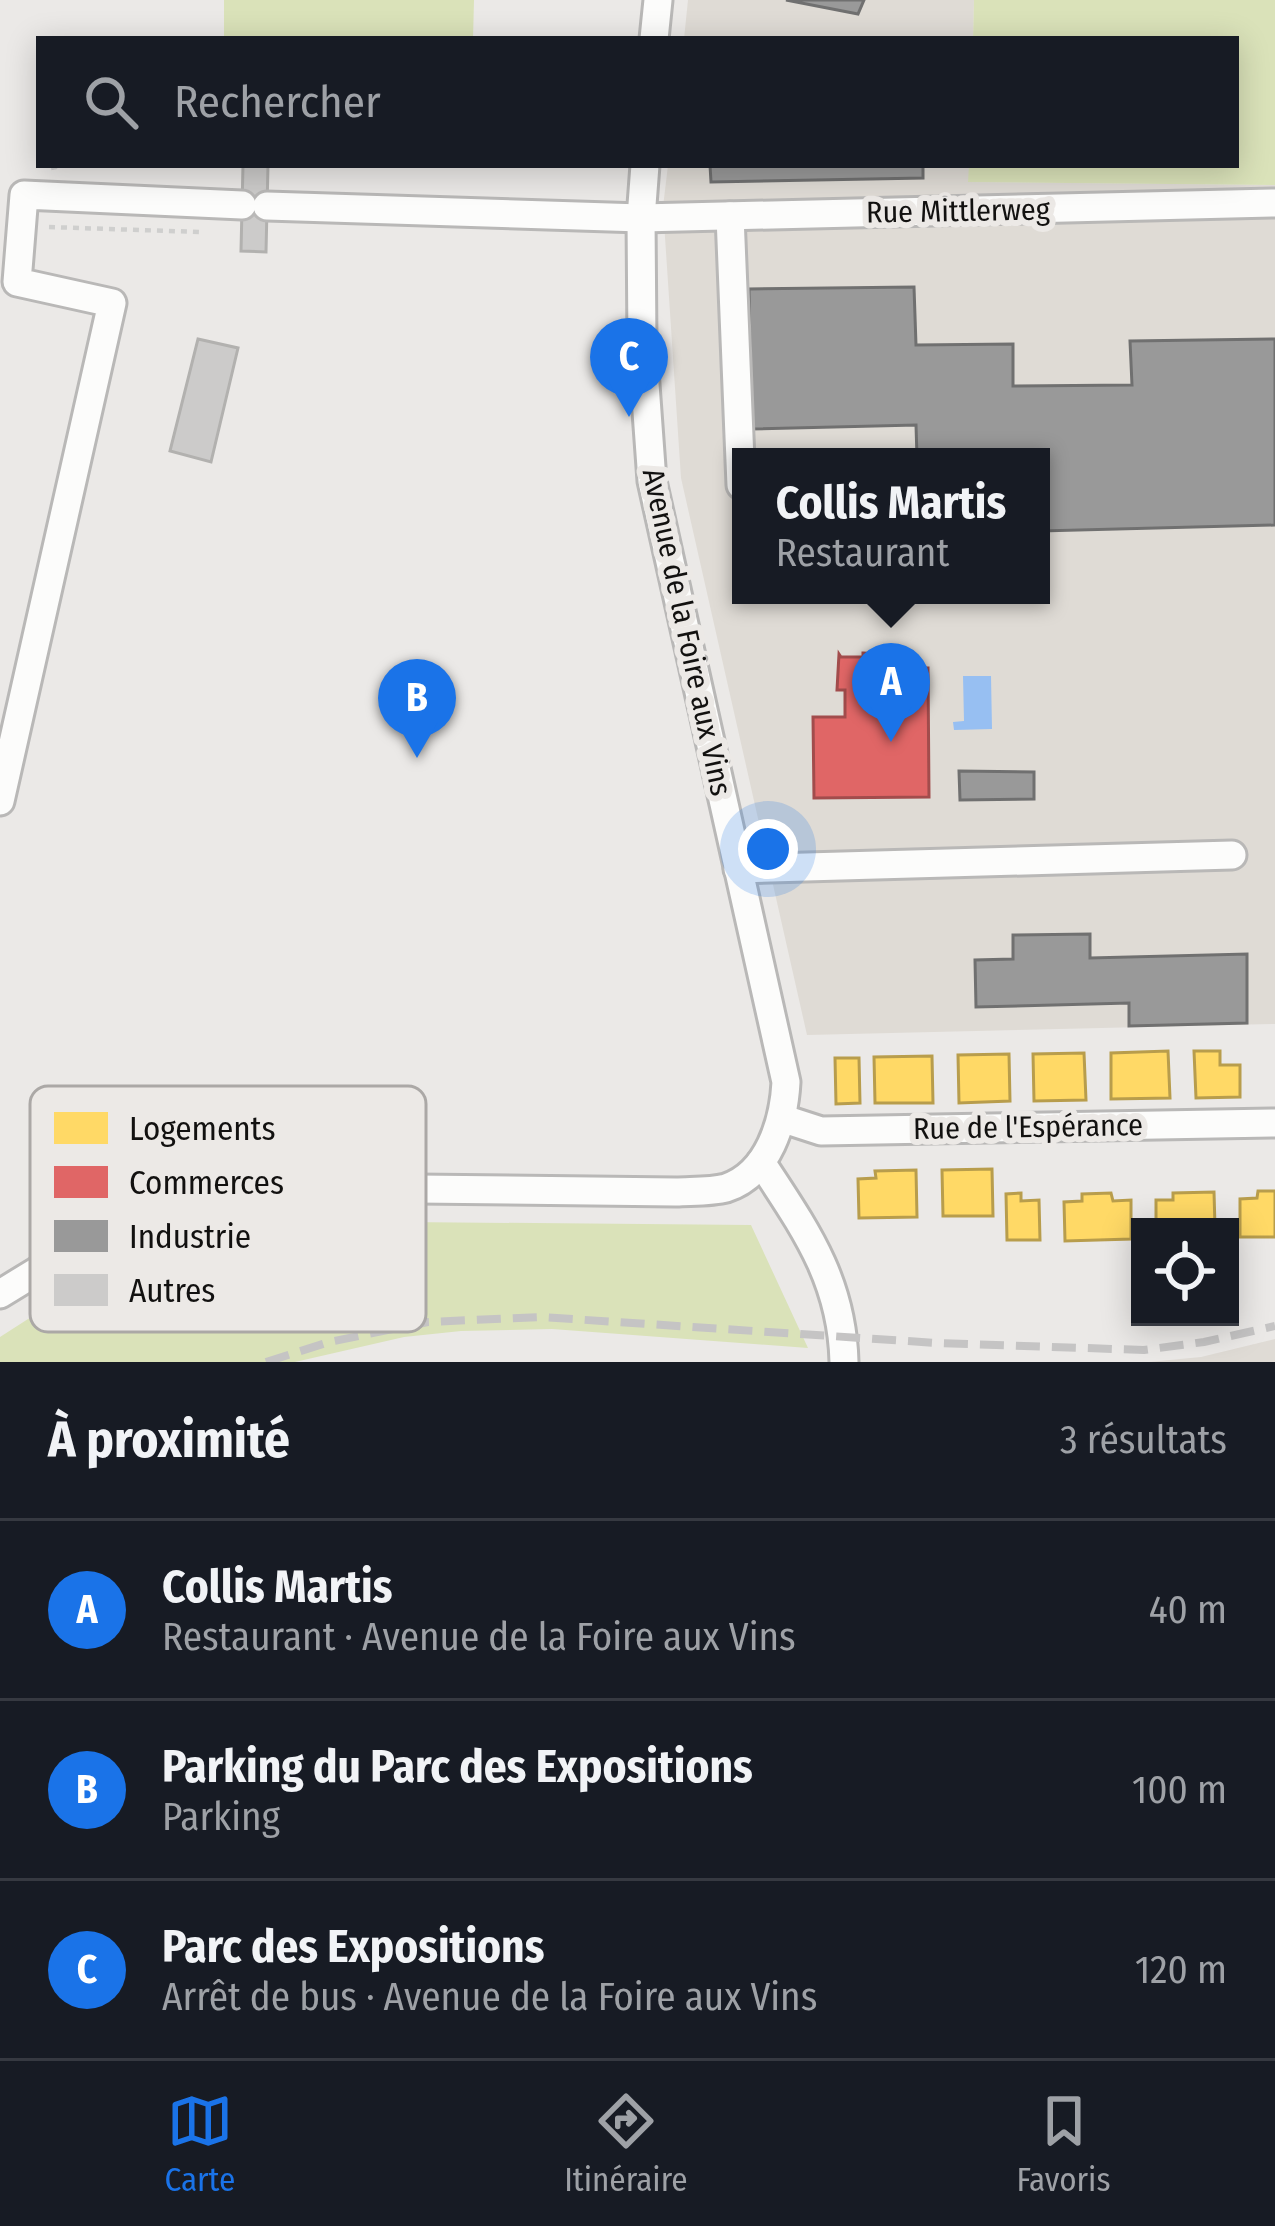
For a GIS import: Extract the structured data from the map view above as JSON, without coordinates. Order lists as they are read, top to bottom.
{
  "streets": {
    "street": ["Rue Mittlerweg", "Avenue de la Foire aux Vins", "Rue de l'Espérance"]
  },
  "crossings": [
    ["Rue Mittlerweg", "Avenue de la Foire aux Vins"],
    ["Avenue de la Foire aux Vins", "Rue de l'Espérance"]
  ],
  "legend": [
    "Logements",
    "Commerces",
    "Industrie",
    "Autres"
  ],
  "page": {
    "search": "Rechercher",
    "pins": ["C", "A", "B"],
    "popup": ["Collis Martis", "Restaurant"],
    "heading": ["À proximité", "3 résultats"],
    "list": [
      {
        "mark": "A",
        "name": "Collis Martis",
        "note": "Restaurant · Avenue de la Foire aux Vins",
        "value": "40 m"
      },
      {
        "mark": "B",
        "name": "Parking du Parc des Expositions",
        "note": "Parking",
        "value": "100 m"
      },
      {
        "mark": "C",
        "name": "Parc des Expositions",
        "note": "Arrêt de bus · Avenue de la Foire aux Vins",
        "value": "120 m"
      }
    ],
    "nav": ["Carte", "Itinéraire", "Favoris"]
  }
}
